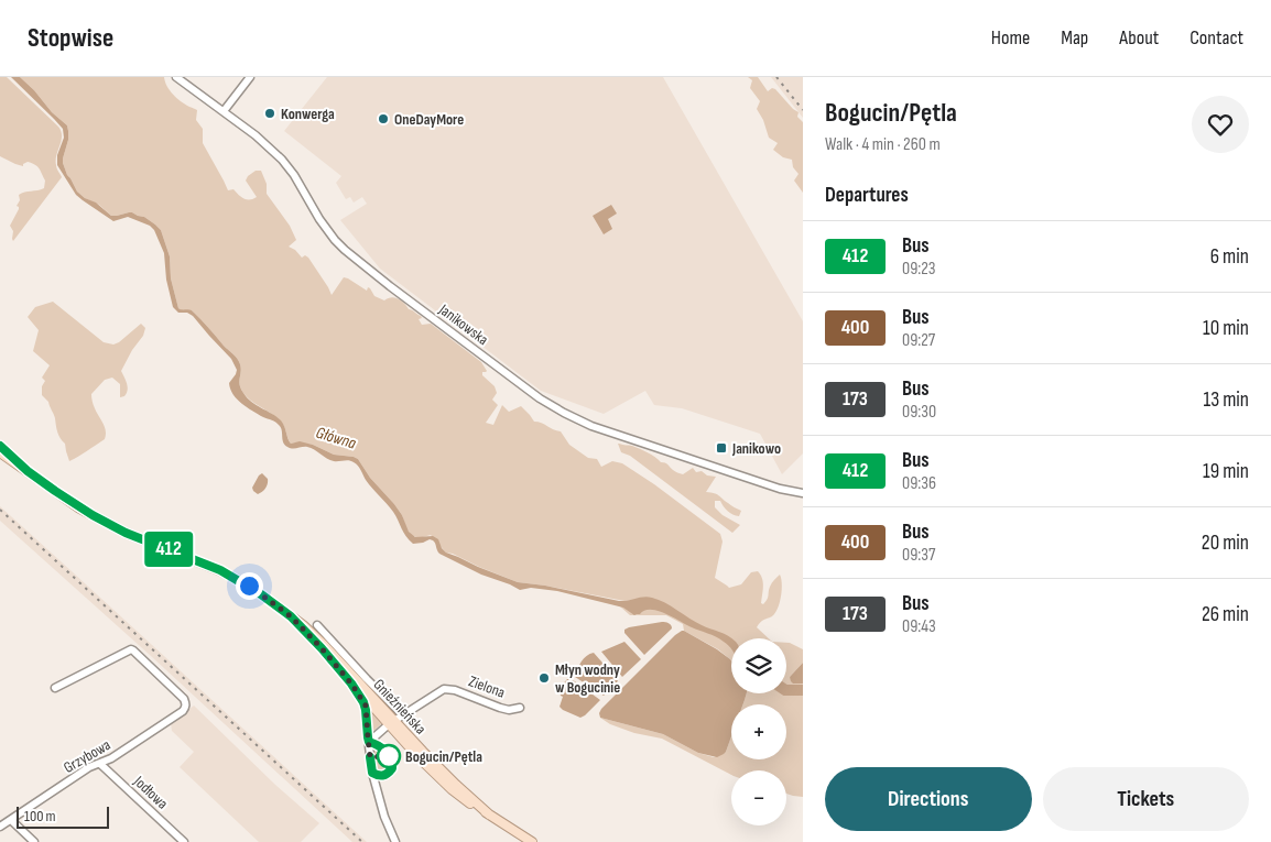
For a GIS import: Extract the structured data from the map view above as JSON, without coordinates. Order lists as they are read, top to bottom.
{
  "streets": {
    "main road": ["Gnieźnieńska"],
    "street": [
      "Janikowska",
      "Zielona",
      "Grzybowa",
      "Jodłowa"
    ]
  },
  "crossings": [
    ["Zielona", "Gnieźnieńska"],
    ["Grzybowa", "Jodłowa"]
  ],
  "water": ["Główna"],
  "places": {
    "other": [
      "Konwerga",
      "OneDayMore",
      "Młyn wodny w Bogucinie",
      "Bogucin/Pętla"
    ],
    "transit": ["Janikowo"]
  },
  "lines": ["bus line 412"],
  "scale_bar": "100 m",
  "page": {
    "header": "Stopwise",
    "nav": [
      "Home",
      "Map",
      "About",
      "Contact"
    ],
    "on_map": "412",
    "heading": [
      ["Bogucin/Pętla", "Walk · 4 min · 260 m"],
      "Departures"
    ],
    "list": [
      {
        "mark": "412",
        "name": "Bus",
        "note": "09:23",
        "value": "6 min"
      },
      {
        "mark": "400",
        "name": "Bus",
        "note": "09:27",
        "value": "10 min"
      },
      {
        "mark": "173",
        "name": "Bus",
        "note": "09:30",
        "value": "13 min"
      },
      {
        "mark": "412",
        "name": "Bus",
        "note": "09:36",
        "value": "19 min"
      },
      {
        "mark": "400",
        "name": "Bus",
        "note": "09:37",
        "value": "20 min"
      },
      {
        "mark": "173",
        "name": "Bus",
        "note": "09:43",
        "value": "26 min"
      }
    ],
    "map_buttons": ["+", "−"],
    "buttons": ["Directions", "Tickets"],
    "scale": "100 m"
  }
}
